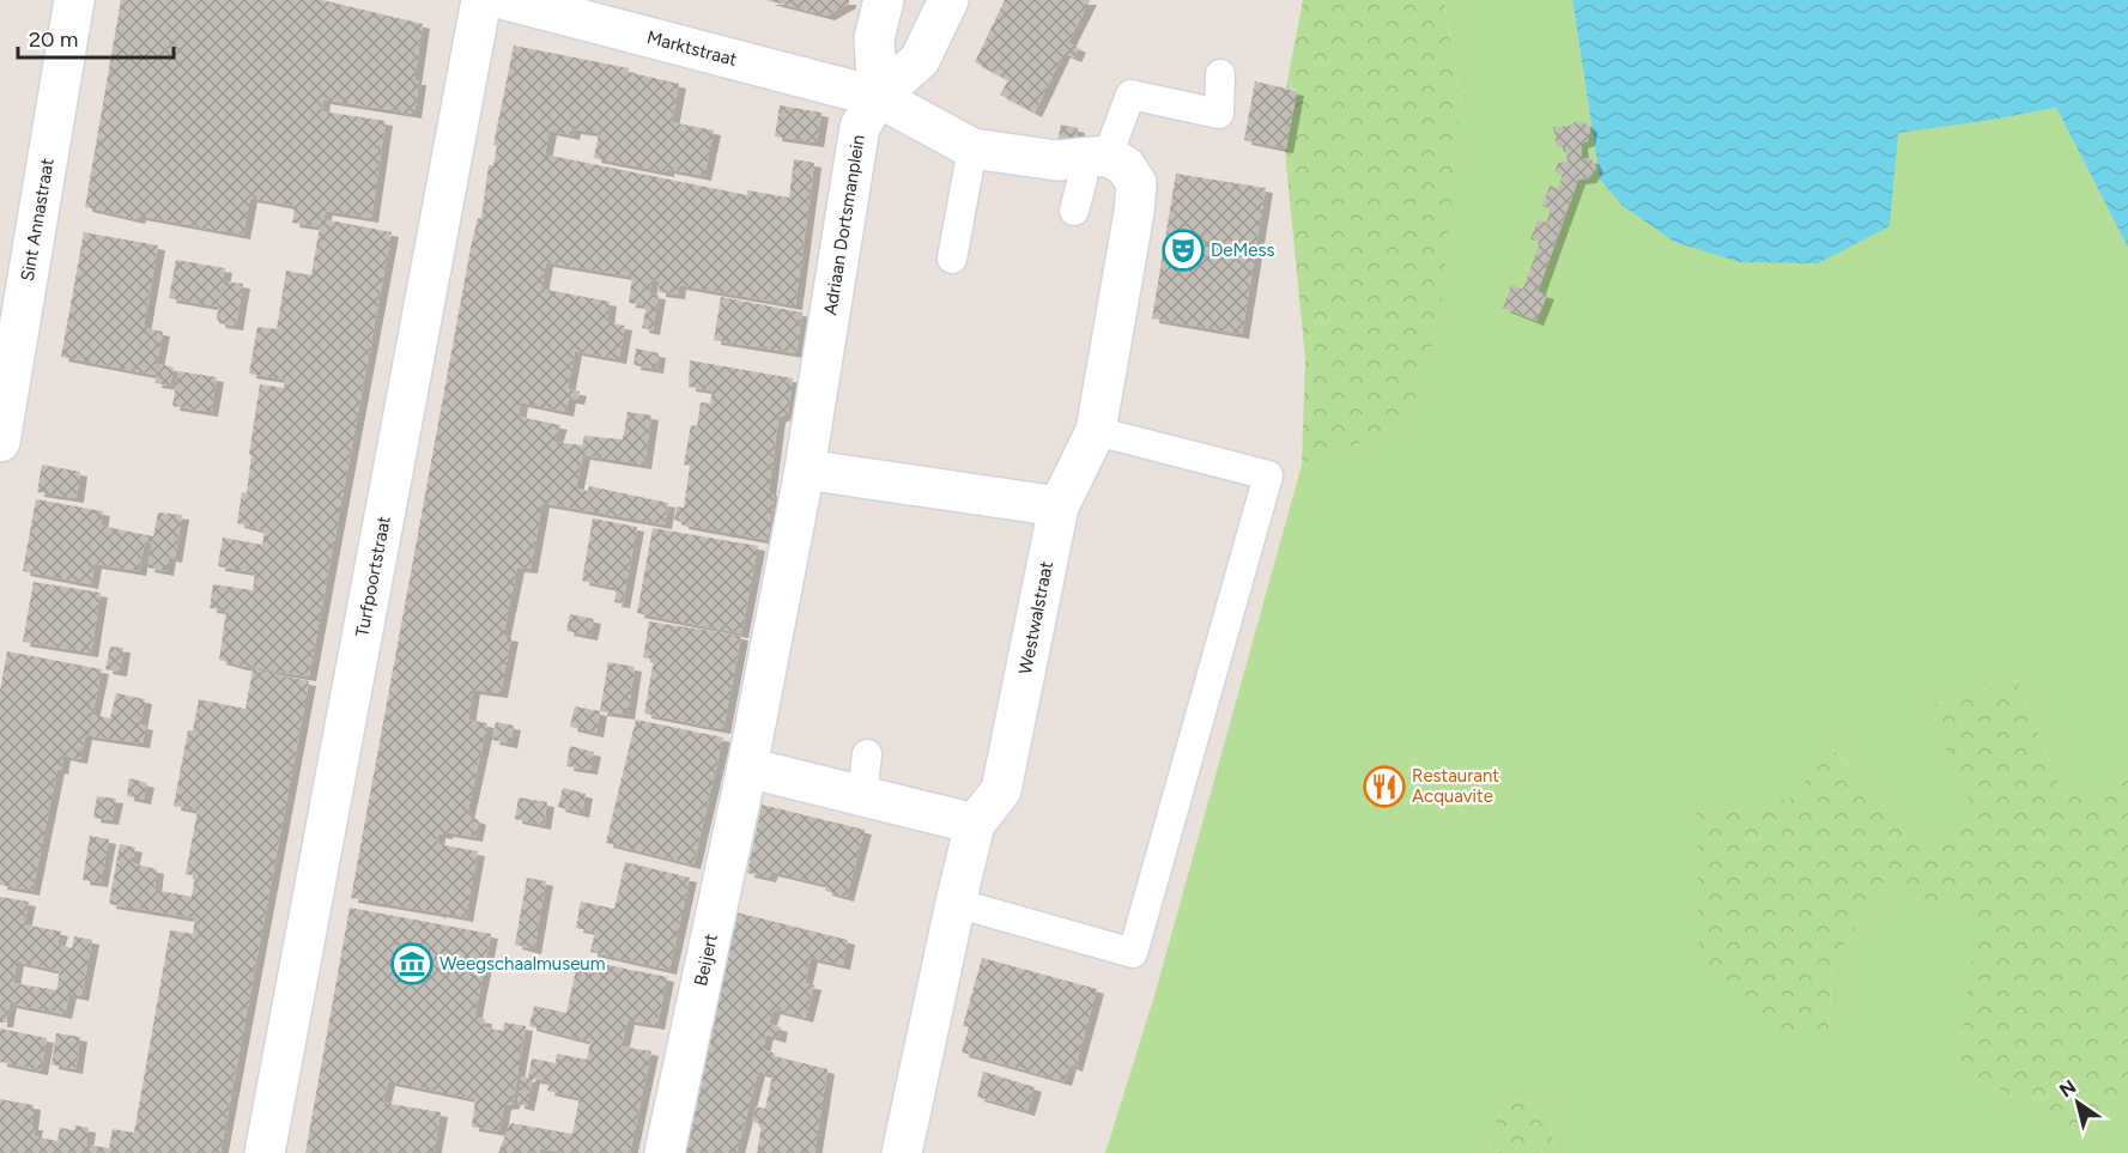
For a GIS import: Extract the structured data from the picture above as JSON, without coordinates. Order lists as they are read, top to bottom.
{
  "streets": {
    "street": [
      "Marktstraat",
      "Sint Annastraat",
      "Adriaan Dortsmanplein",
      "Turfpoortstraat",
      "Westwalstraat",
      "Beijert"
    ]
  },
  "crossings": [
    ["Marktstraat", "Adriaan Dortsmanplein"],
    ["Adriaan Dortsmanplein", "Beijert"]
  ],
  "places": {
    "theatre": ["DeMess"],
    "restaurant": ["Restaurant Acquavite"],
    "museum": ["Weegschaalmuseum"]
  },
  "scale_bar": "20 m",
  "north": "top left"
}
